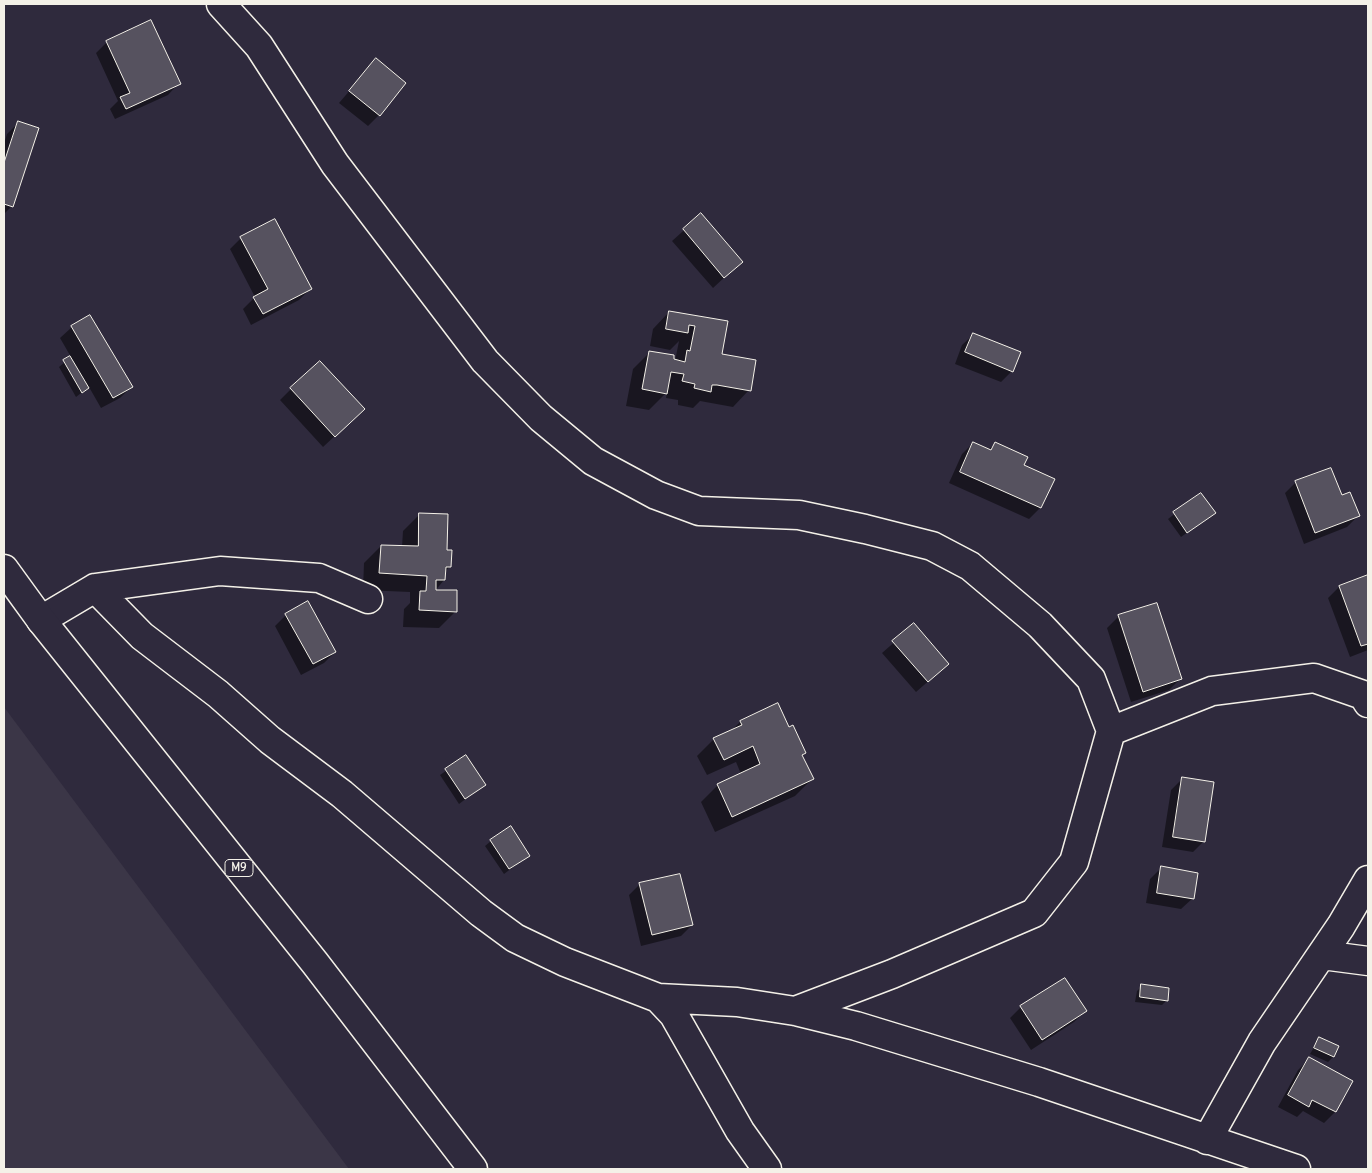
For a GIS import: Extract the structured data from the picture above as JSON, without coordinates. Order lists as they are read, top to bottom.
{
  "streets": {
    "street": ["M9"]
  }
}
